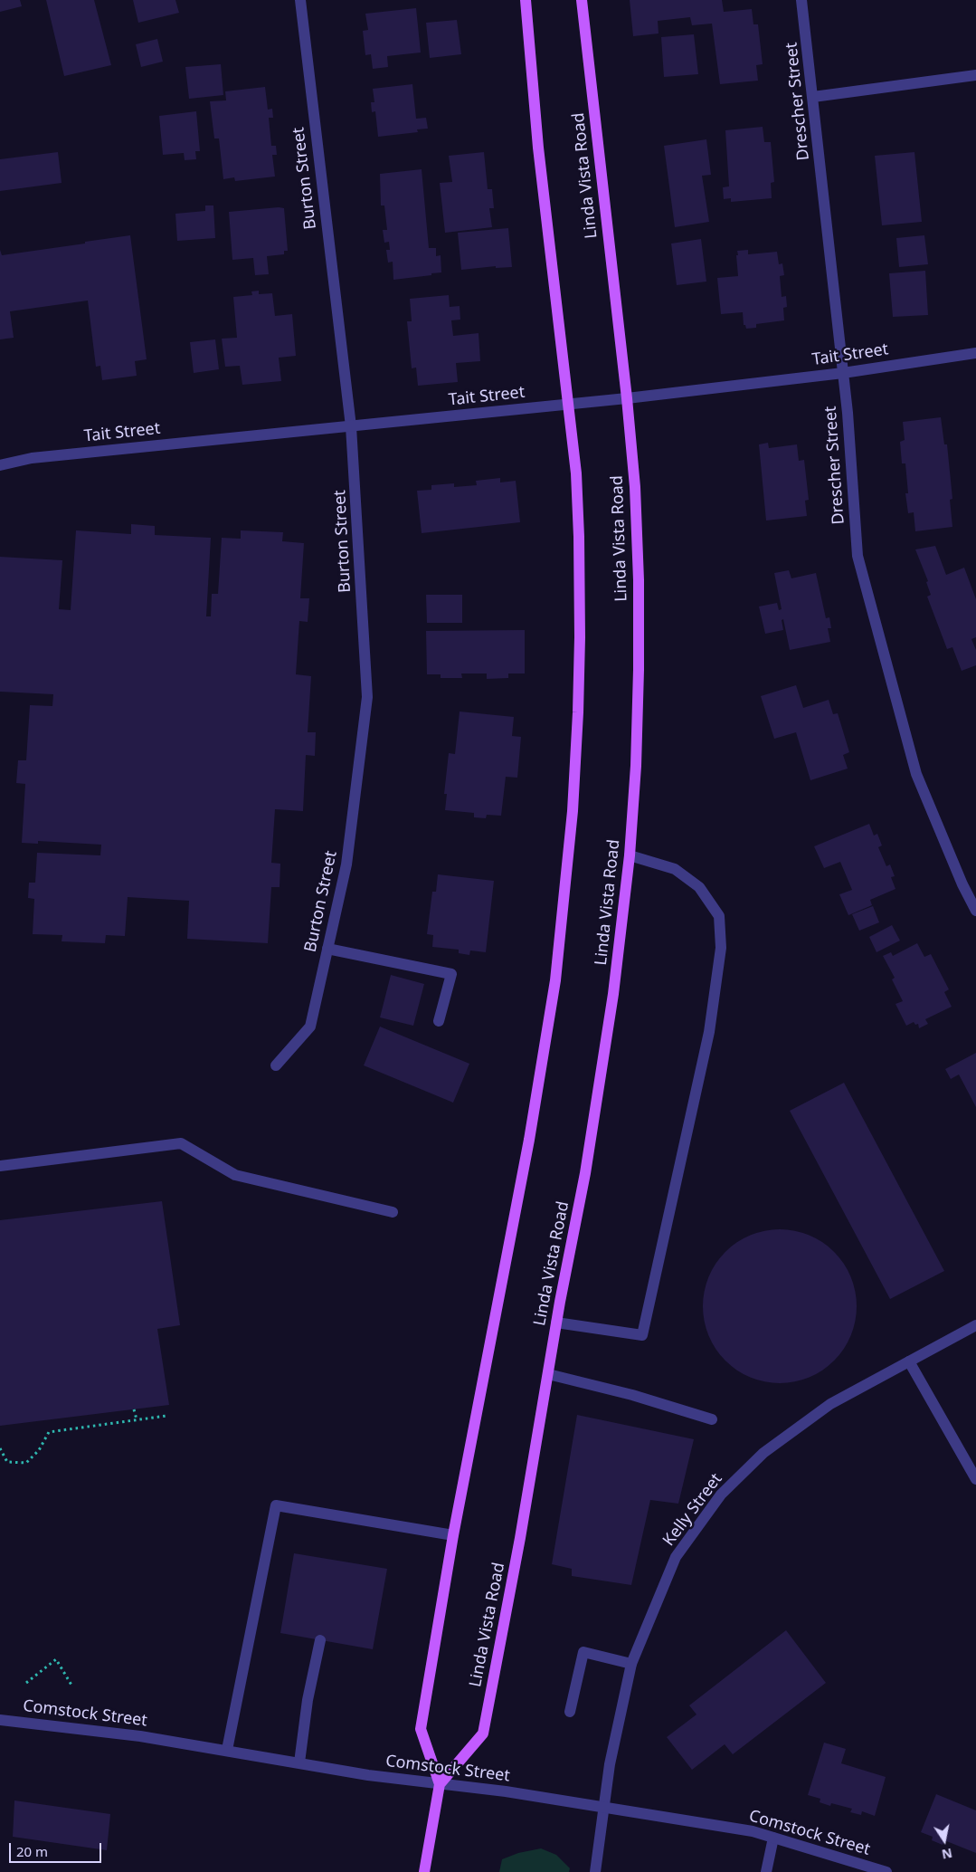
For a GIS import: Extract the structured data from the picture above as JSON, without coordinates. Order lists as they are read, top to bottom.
{
  "streets": {
    "main road": ["Linda Vista Road"],
    "street": [
      "Drescher Street",
      "Burton Street",
      "Tait Street",
      "Kelly Street",
      "Comstock Street"
    ]
  },
  "crossings": [
    ["Drescher Street", "Tait Street"],
    ["Linda Vista Road", "Tait Street"],
    ["Linda Vista Road", "Comstock Street"],
    ["Burton Street", "Tait Street"],
    ["Kelly Street", "Comstock Street"]
  ],
  "scale_bar": "20 m",
  "north": "bottom"
}
